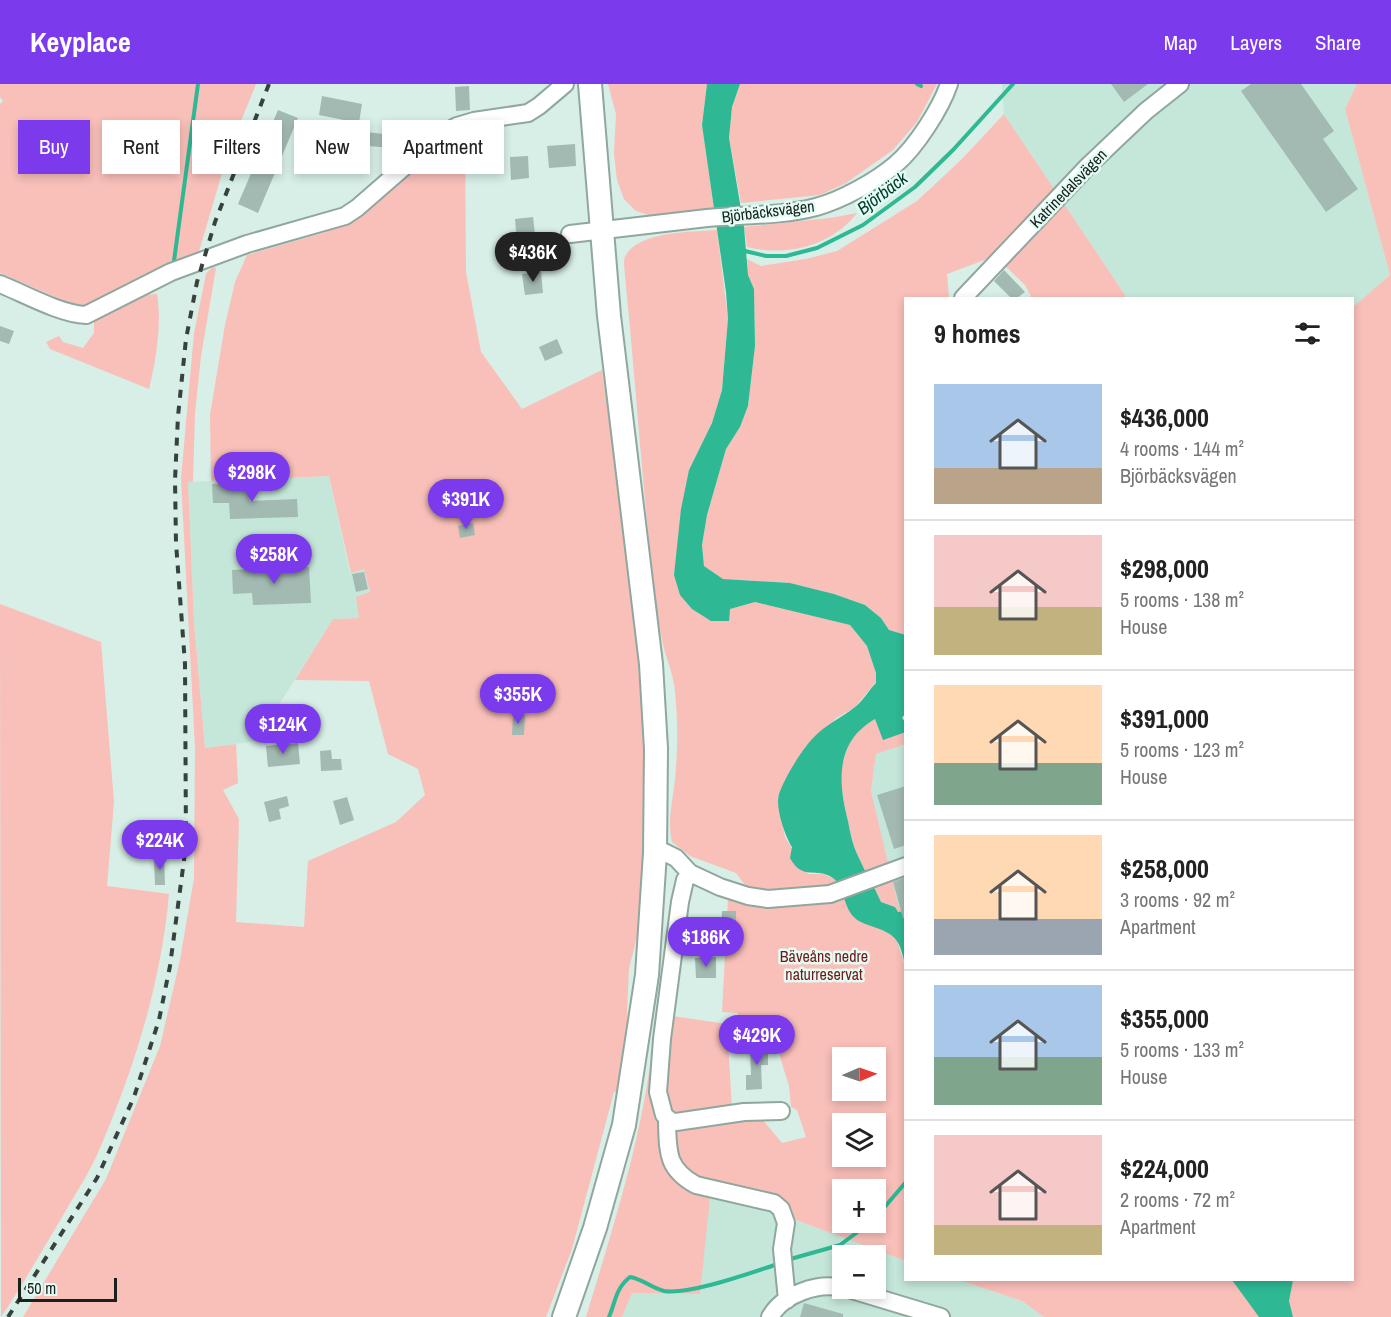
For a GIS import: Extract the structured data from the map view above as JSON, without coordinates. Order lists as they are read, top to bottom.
{
  "streets": {
    "street": ["Katrinedalsvägen", "Björbäcksvägen"]
  },
  "water": ["Björbäck"],
  "parks": ["Bäveåns nedre naturreservat"],
  "scale_bar": "50 m",
  "north": "right",
  "page": {
    "header": "Keyplace",
    "nav": ["Map", "Layers", "Share"],
    "chip": [
      "Buy",
      "Rent",
      "Filters",
      "New",
      "Apartment"
    ],
    "price": [
      "$436K",
      "$298K",
      "$391K",
      "$258K",
      "$355K",
      "$124K",
      "$224K",
      "$186K",
      "$429K"
    ],
    "heading": "9 homes",
    "list": [
      {
        "name": "$436,000",
        "note": "4 rooms · 144 m² · Björbäcksvägen"
      },
      {
        "name": "$298,000",
        "note": "5 rooms · 138 m² · House"
      },
      {
        "name": "$391,000",
        "note": "5 rooms · 123 m² · House"
      },
      {
        "name": "$258,000",
        "note": "3 rooms · 92 m² · Apartment"
      },
      {
        "name": "$355,000",
        "note": "5 rooms · 133 m² · House"
      },
      {
        "name": "$224,000",
        "note": "2 rooms · 72 m² · Apartment"
      }
    ],
    "map_buttons": ["+", "−"],
    "scale": "50 m"
  }
}
